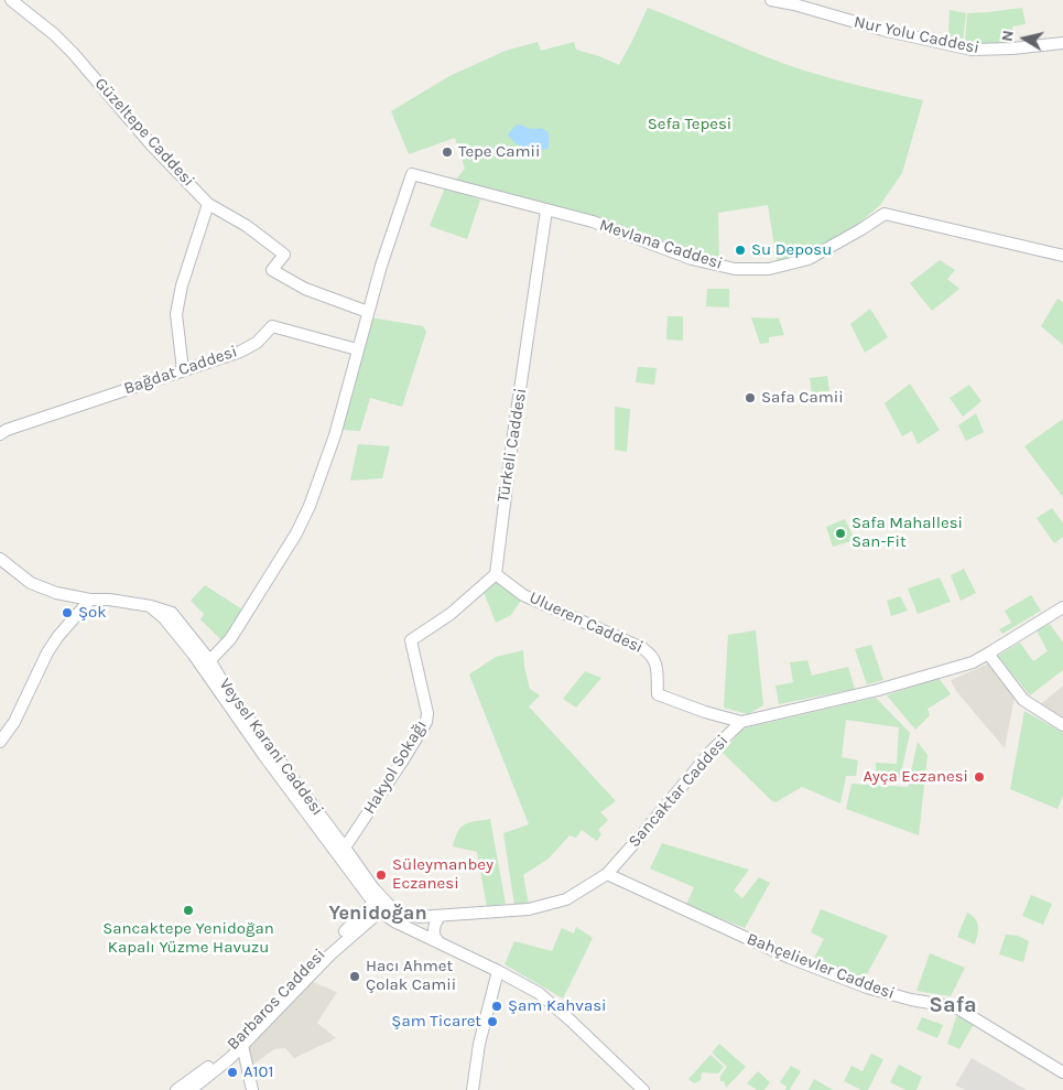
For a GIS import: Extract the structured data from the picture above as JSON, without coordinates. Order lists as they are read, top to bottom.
{
  "streets": {
    "street": [
      "Nur Yolu Caddesi",
      "Güzeltepe Caddesi",
      "Mevlana Caddesi",
      "Bağdat Caddesi",
      "Türkeli Caddesi",
      "Ulueren Caddesi",
      "Veysel Karani Caddesi",
      "Hakyol Sokağı",
      "Sancaktar Caddesi",
      "Bahçelievler Caddesi",
      "Barbaros Caddesi"
    ]
  },
  "crossings": [
    ["Güzeltepe Caddesi", "Mevlana Caddesi"],
    ["Mevlana Caddesi", "Türkeli Caddesi"],
    ["Türkeli Caddesi", "Ulueren Caddesi"],
    ["Türkeli Caddesi", "Hakyol Sokağı"],
    ["Ulueren Caddesi", "Hakyol Sokağı"],
    ["Ulueren Caddesi", "Sancaktar Caddesi"],
    ["Veysel Karani Caddesi", "Hakyol Sokağı"],
    ["Veysel Karani Caddesi", "Barbaros Caddesi"],
    ["Sancaktar Caddesi", "Bahçelievler Caddesi"]
  ],
  "districts": ["Yenidoğan", "Safa"],
  "parks": ["Sefa Tepesi"],
  "places": [
    "Tepe Camii",
    "Su Deposu",
    "Safa Camii",
    "Safa Mahallesi San-Fit",
    "Şok",
    "Ayça Eczanesi",
    "Süleymanbey Eczanesi",
    "Sancaktepe Yenidoğan Kapalı Yüzme Havuzu",
    "Hacı Ahmet Çolak Camii",
    "Şam Kahvasi",
    "Şam Ticaret",
    "A101"
  ],
  "north": "left"
}
